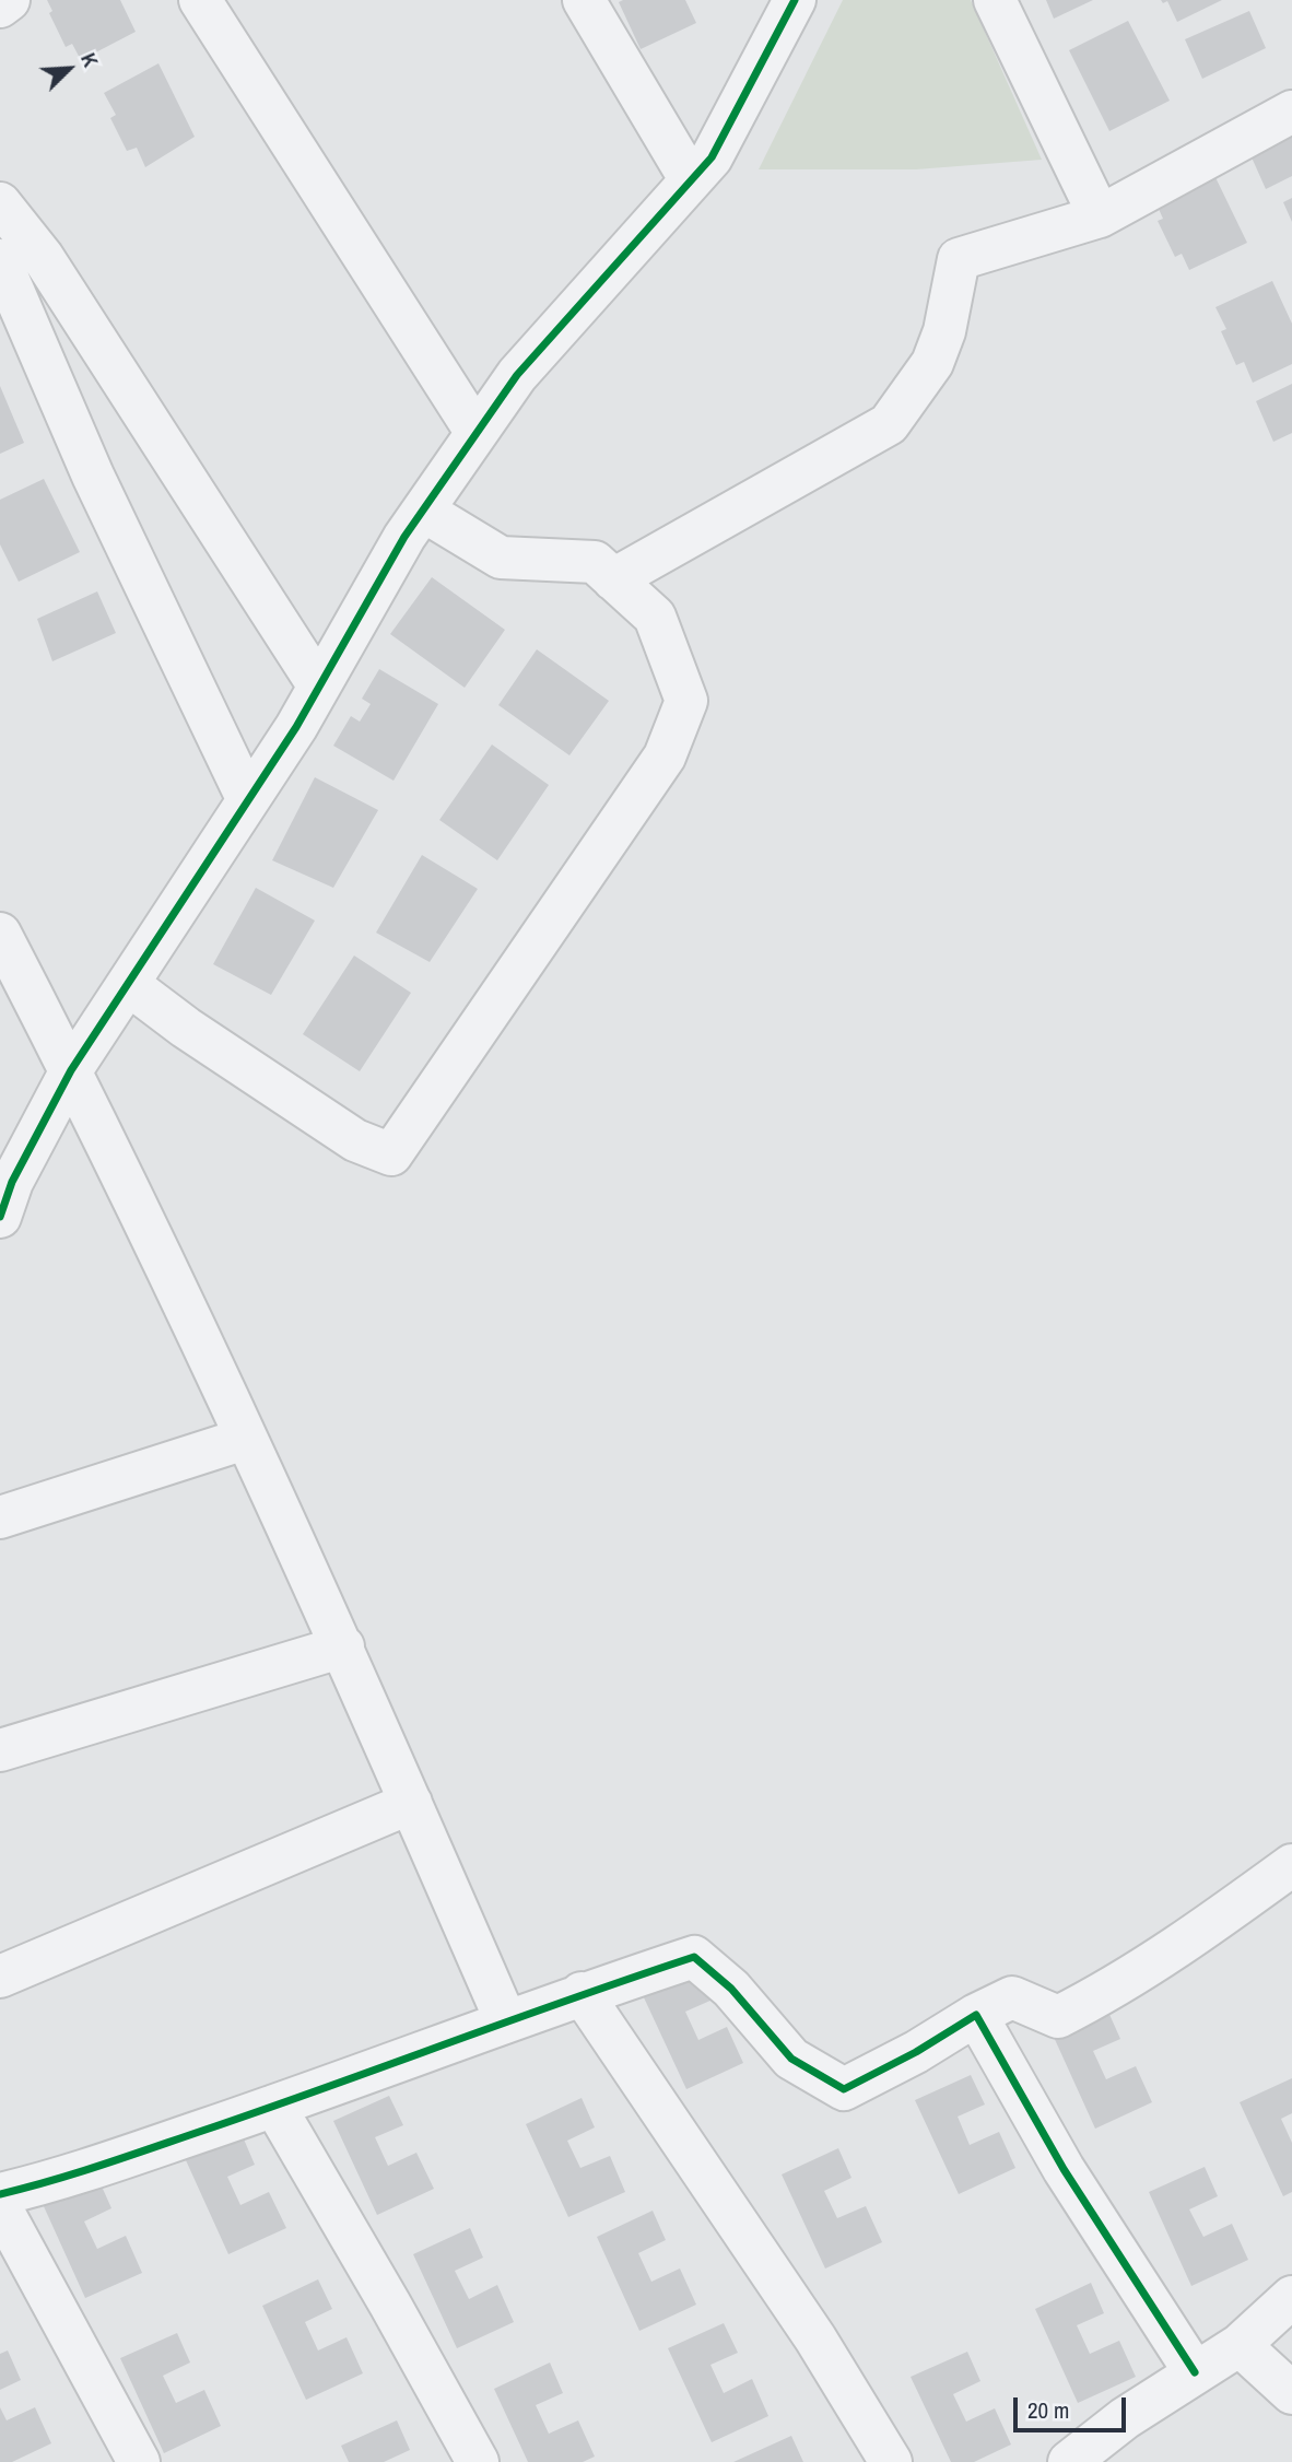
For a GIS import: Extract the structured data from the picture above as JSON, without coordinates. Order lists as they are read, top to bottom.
{
  "scale_bar": "20 m",
  "north": "top right"
}
